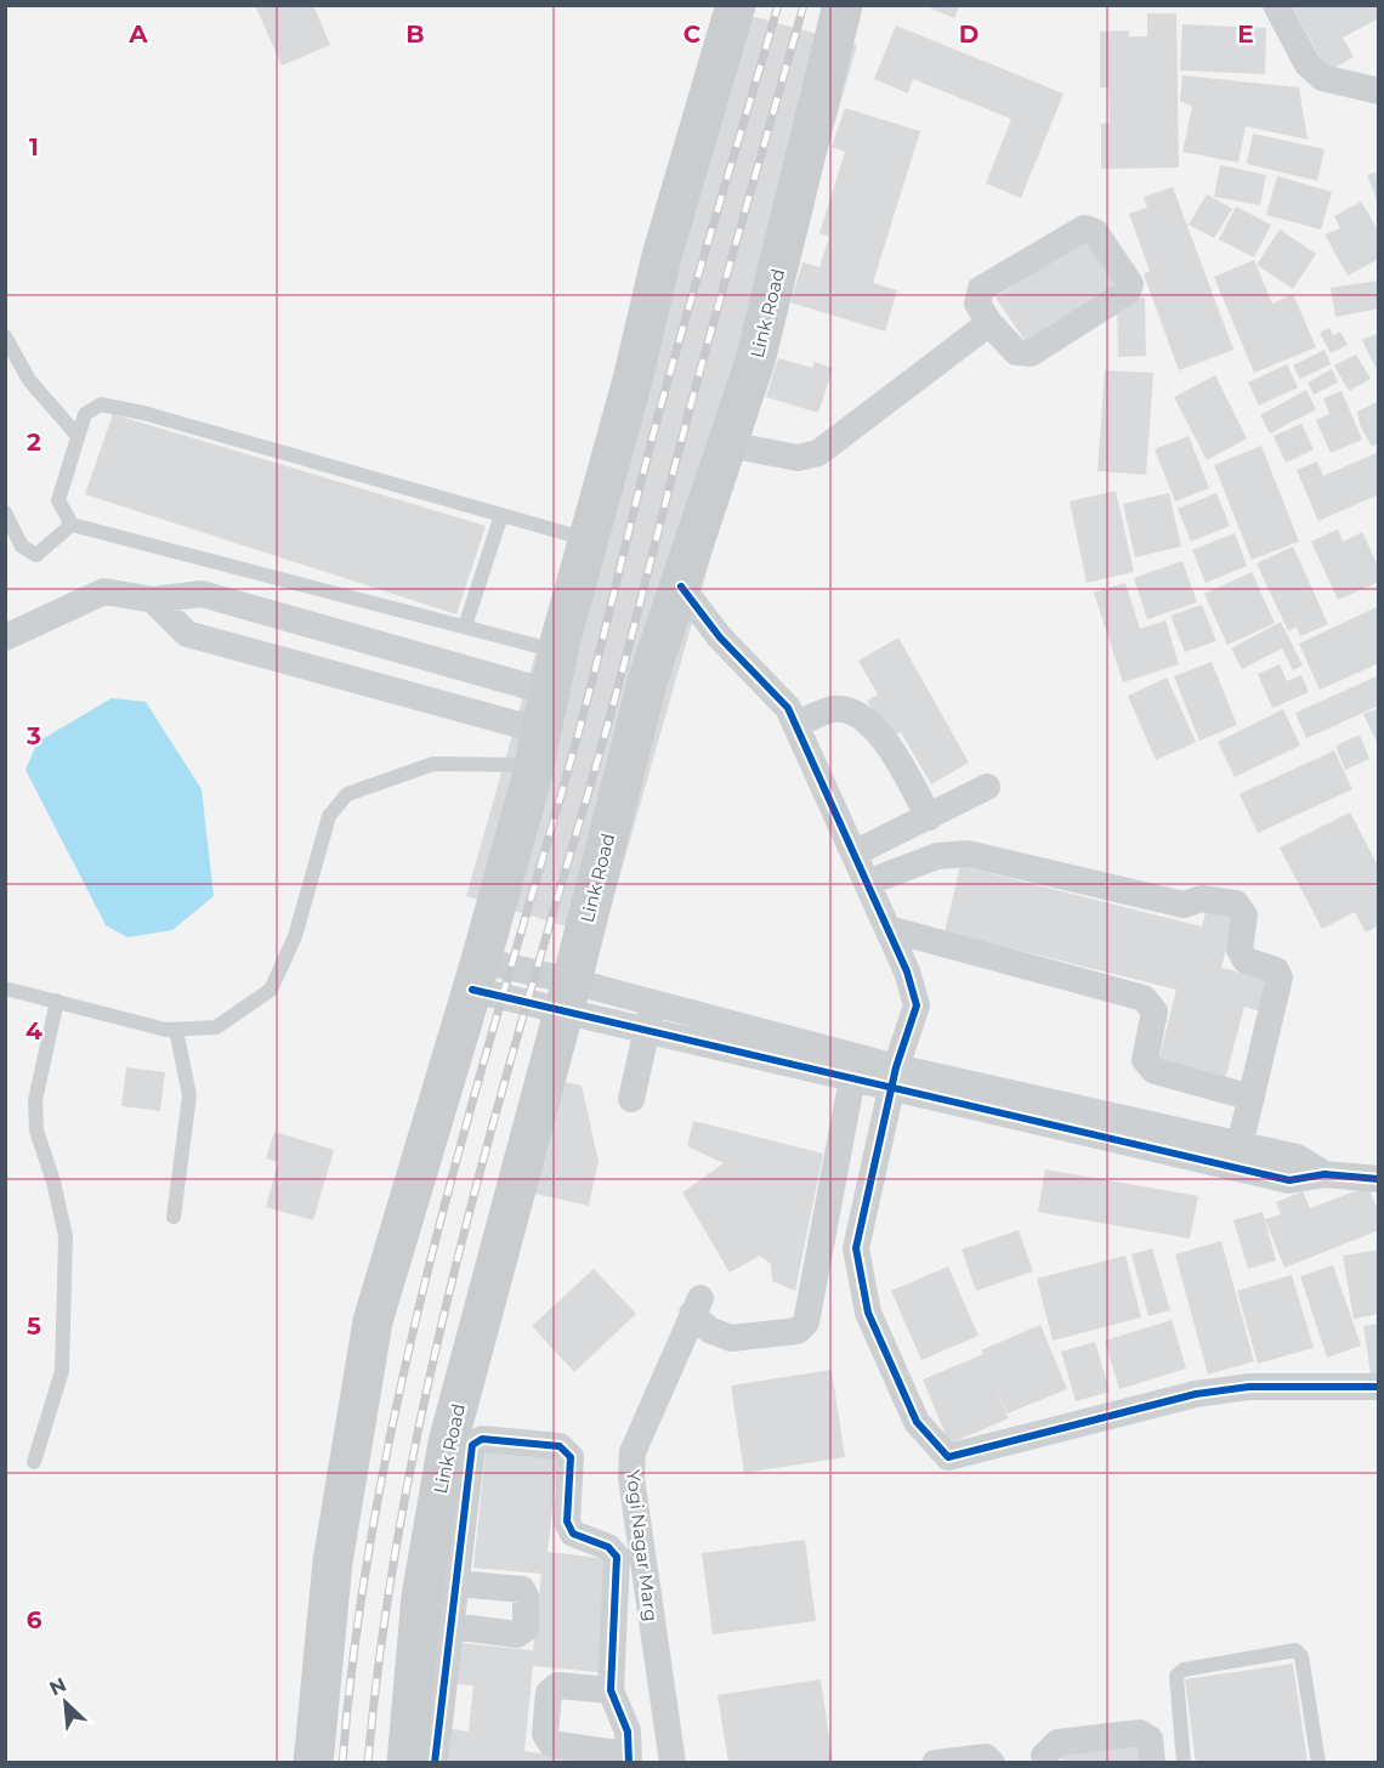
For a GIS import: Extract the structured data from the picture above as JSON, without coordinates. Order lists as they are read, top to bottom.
{
  "streets": {
    "main road": ["Link Road"],
    "street": ["Yogi Nagar Marg"]
  },
  "north": "top left",
  "grid": {
    "columns": [
      "A",
      "B",
      "C",
      "D",
      "E"
    ],
    "rows": [
      "1",
      "2",
      "3",
      "4",
      "5",
      "6"
    ]
  }
}
